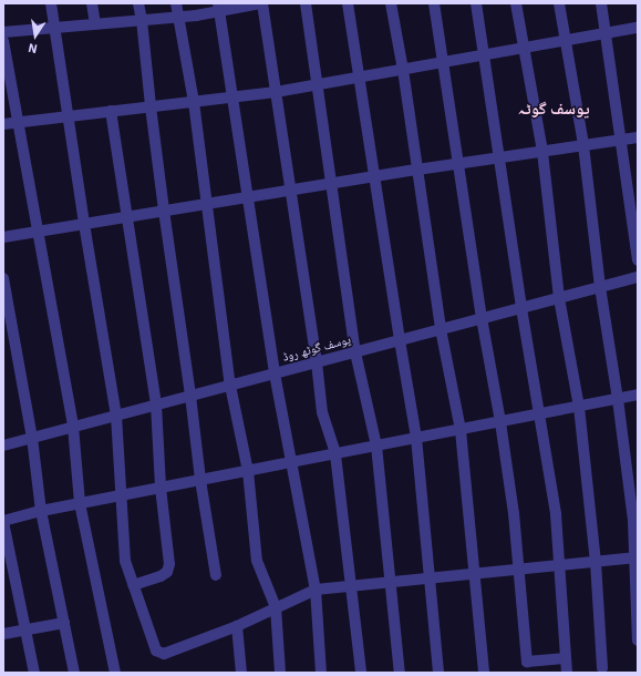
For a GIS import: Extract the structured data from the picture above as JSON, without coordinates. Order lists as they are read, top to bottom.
{
  "streets": {
    "street": ["یوسف گوٹھ روڈ"]
  },
  "districts": ["یوسف گوٹہ"],
  "north": "bottom"
}
